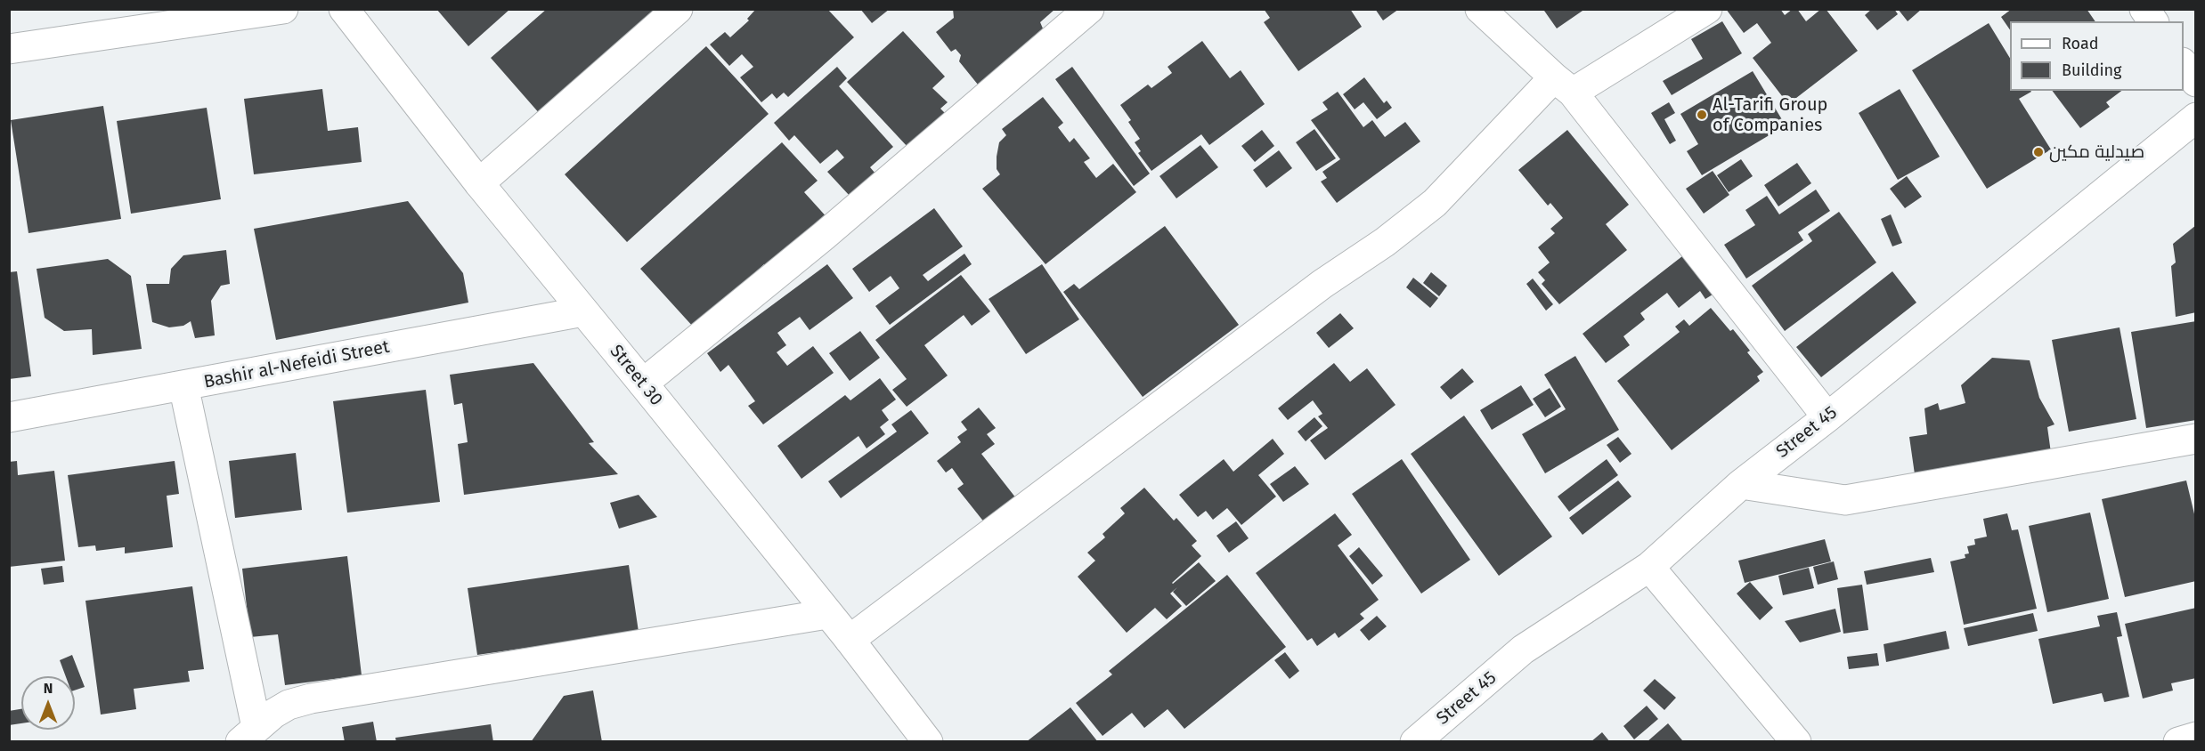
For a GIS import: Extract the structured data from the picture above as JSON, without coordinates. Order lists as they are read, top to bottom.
{
  "streets": {
    "street": ["Bashir al-Nefeidi Street", "Street 30", "Street 45"]
  },
  "crossings": [
    ["Bashir al-Nefeidi Street", "Street 30"]
  ],
  "places": ["Al-Tarifi Group of Companies", "صيدلية مكين"],
  "legend": ["Road", "Building"],
  "north": "top"
}
